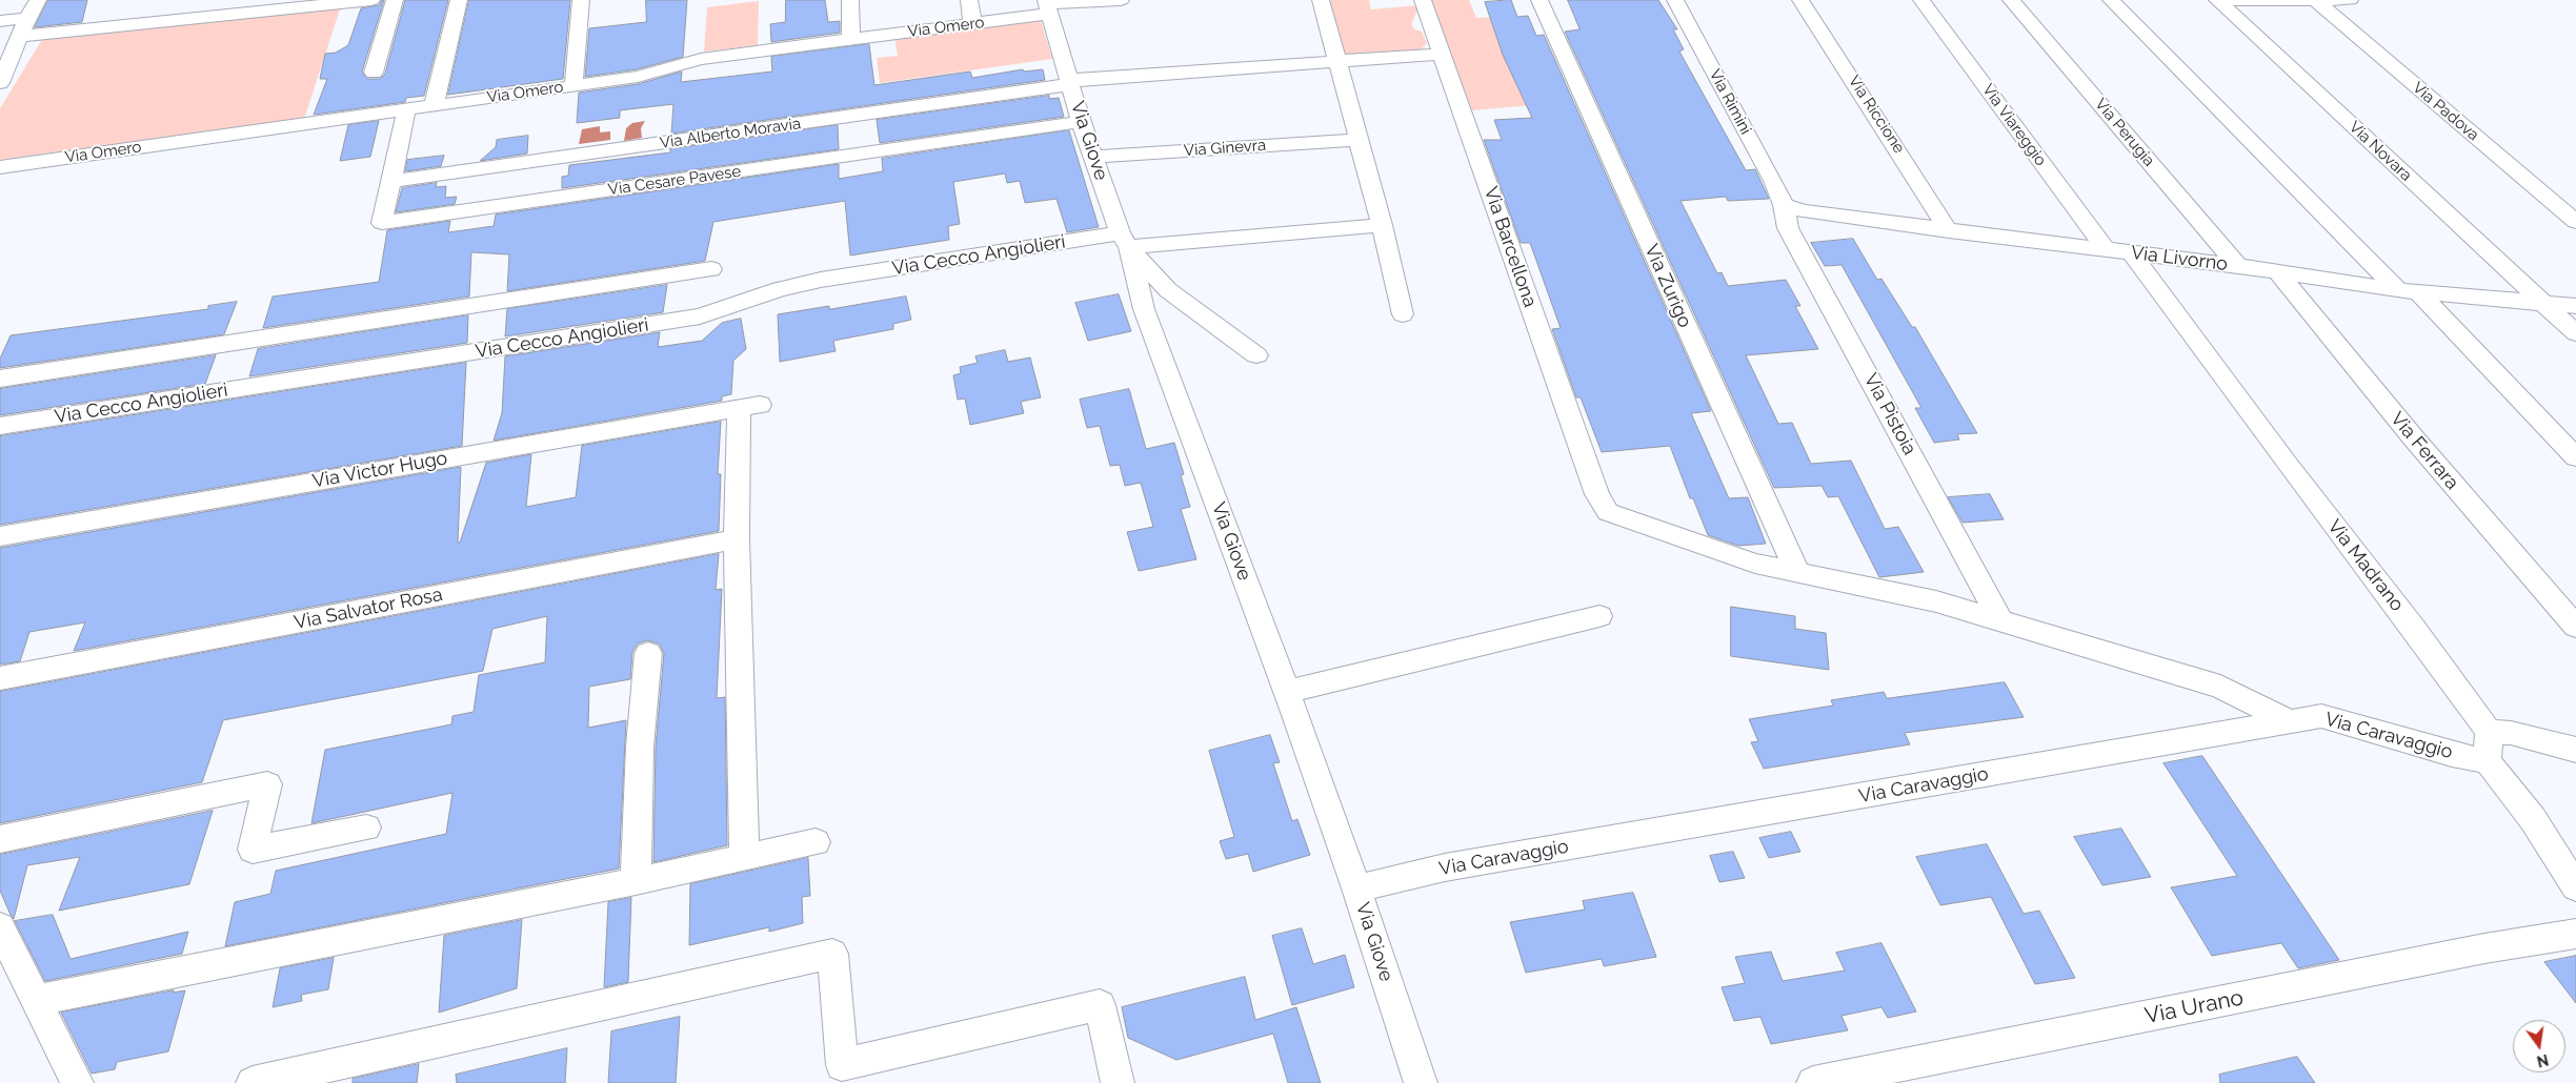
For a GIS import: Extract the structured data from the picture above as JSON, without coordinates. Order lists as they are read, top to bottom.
{
  "streets": {
    "street": [
      "Via Omero",
      "Via Rimini",
      "Via Padova",
      "Via Riccione",
      "Via Viareggio",
      "Via Perugia",
      "Via Alberto Moravia",
      "Via Giove",
      "Via Ginevra",
      "Via Novara",
      "Via Cesare Pavese",
      "Via Barcellona",
      "Via Cecco Angiolieri",
      "Via Livorno",
      "Via Zurigo",
      "Via Pistoia",
      "Via Ferrara",
      "Via Victor Hugo",
      "Via Madrano",
      "Via Salvator Rosa",
      "Via Caravaggio",
      "Via Urano"
    ]
  },
  "crossings": [
    ["Via Omero", "Via Giove"],
    ["Via Omero", "Via Cesare Pavese"],
    ["Via Rimini", "Via Livorno"],
    ["Via Rimini", "Via Pistoia"],
    ["Via Riccione", "Via Livorno"],
    ["Via Viareggio", "Via Livorno"],
    ["Via Perugia", "Via Livorno"],
    ["Via Alberto Moravia", "Via Giove"],
    ["Via Alberto Moravia", "Via Cesare Pavese"],
    ["Via Alberto Moravia", "Via Barcellona"],
    ["Via Giove", "Via Ginevra"],
    ["Via Giove", "Via Cesare Pavese"],
    ["Via Giove", "Via Cecco Angiolieri"],
    ["Via Giove", "Via Caravaggio"],
    ["Via Novara", "Via Livorno"],
    ["Via Barcellona", "Via Zurigo"],
    ["Via Barcellona", "Via Pistoia"],
    ["Via Barcellona", "Via Caravaggio"],
    ["Via Livorno", "Via Pistoia"],
    ["Via Livorno", "Via Ferrara"],
    ["Via Livorno", "Via Madrano"],
    ["Via Victor Hugo", "Via Salvator Rosa"]
  ],
  "north": "bottom"
}
